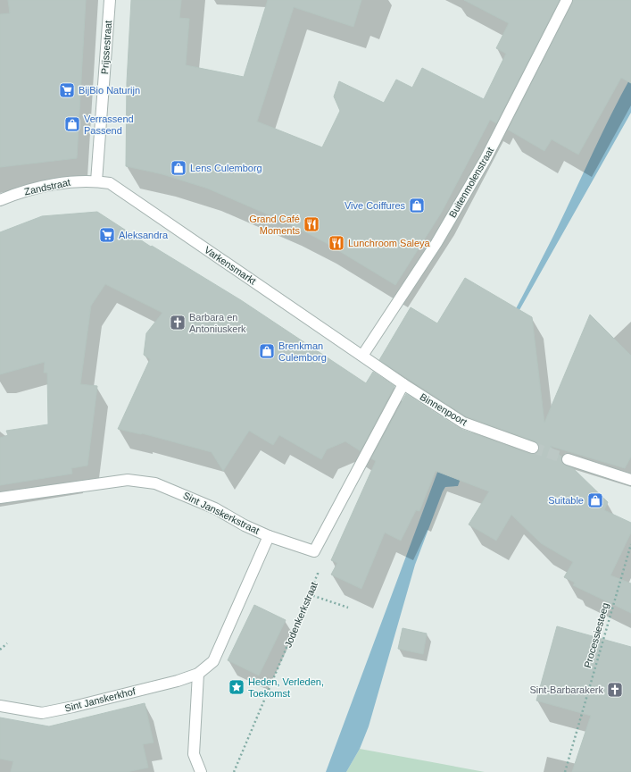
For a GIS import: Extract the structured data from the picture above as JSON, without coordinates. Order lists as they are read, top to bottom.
{
  "streets": {
    "street": [
      "Prijssestraat",
      "Buitenmolenstraat",
      "Zandstraat",
      "Varkensmarkt",
      "Binnenpoort",
      "Sint Janskerkstraat",
      "Sint Janskerkhof"
    ],
    "path": ["Jodenkerkstraat", "Processiesteeg"]
  },
  "crossings": [
    ["Prijssestraat", "Zandstraat"],
    ["Prijssestraat", "Varkensmarkt"],
    ["Buitenmolenstraat", "Varkensmarkt"],
    ["Buitenmolenstraat", "Binnenpoort"],
    ["Zandstraat", "Varkensmarkt"],
    ["Varkensmarkt", "Binnenpoort"],
    ["Sint Janskerkstraat", "Jodenkerkstraat"],
    ["Sint Janskerkstraat", "Sint Janskerkhof"]
  ],
  "places": {
    "supermarket": ["BijBio Naturijn", "Aleksandra"],
    "shop": [
      "Verrassend Passend",
      "Lens Culemborg",
      "Vive Coiffures",
      "Brenkman Culemborg",
      "Suitable"
    ],
    "restaurant": ["Grand Café Moments", "Lunchroom Saleya"],
    "church": ["Barbara en Antoniuskerk", "Sint-Barbarakerk"],
    "place": ["Heden, Verleden, Toekomst"]
  }
}
